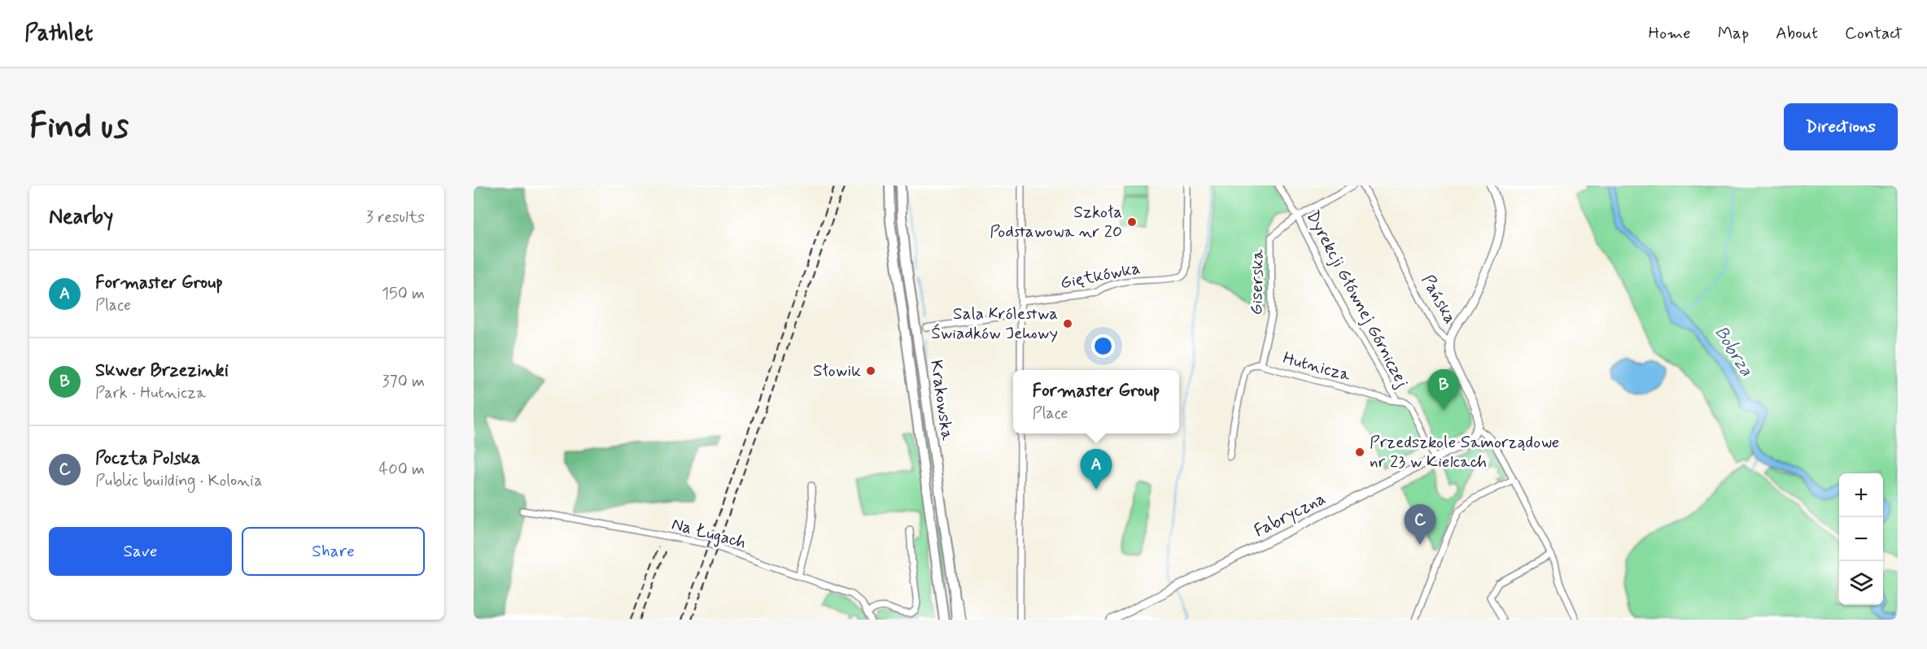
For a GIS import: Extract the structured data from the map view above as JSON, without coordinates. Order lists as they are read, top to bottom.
{
  "streets": {
    "main road": ["Pańska", "Krakowska", "Fabryczna"],
    "street": [
      "Giętkówka",
      "Giserska",
      "Dyrekcji Głównej Górniczej",
      "Hutnicza",
      "Na Ługach"
    ]
  },
  "crossings": [
    ["Giserska", "Dyrekcji Głównej Górniczej"],
    ["Giserska", "Hutnicza"],
    ["Dyrekcji Głównej Górniczej", "Hutnicza"],
    ["Pańska", "Fabryczna"],
    ["Hutnicza", "Fabryczna"]
  ],
  "water": ["Bobrza"],
  "places": [
    "Szkoła Podstawowa nr 20",
    "Sala Królestwa Świadków Jehowy",
    "Słowik",
    "Przedszkole Samorządowe nr 23 w Kielcach"
  ],
  "page": {
    "header": "Pathlet",
    "nav": [
      "Home",
      "Map",
      "About",
      "Contact"
    ],
    "buttons": [
      "Directions",
      ["Save", "Share"]
    ],
    "title": "Find us",
    "heading": ["Nearby", "3 results"],
    "list": [
      {
        "mark": "A",
        "name": "Formaster Group",
        "note": "Place",
        "value": "150 m"
      },
      {
        "mark": "B",
        "name": "Skwer Brzezinki",
        "note": "Park · Hutnicza",
        "value": "370 m"
      },
      {
        "mark": "C",
        "name": "Poczta Polska",
        "note": "Public building · Kolonia",
        "value": "400 m"
      }
    ],
    "pins": ["B", "A", "C"],
    "popup": ["Formaster Group", "Place"],
    "map_buttons": ["+", "−"]
  }
}
